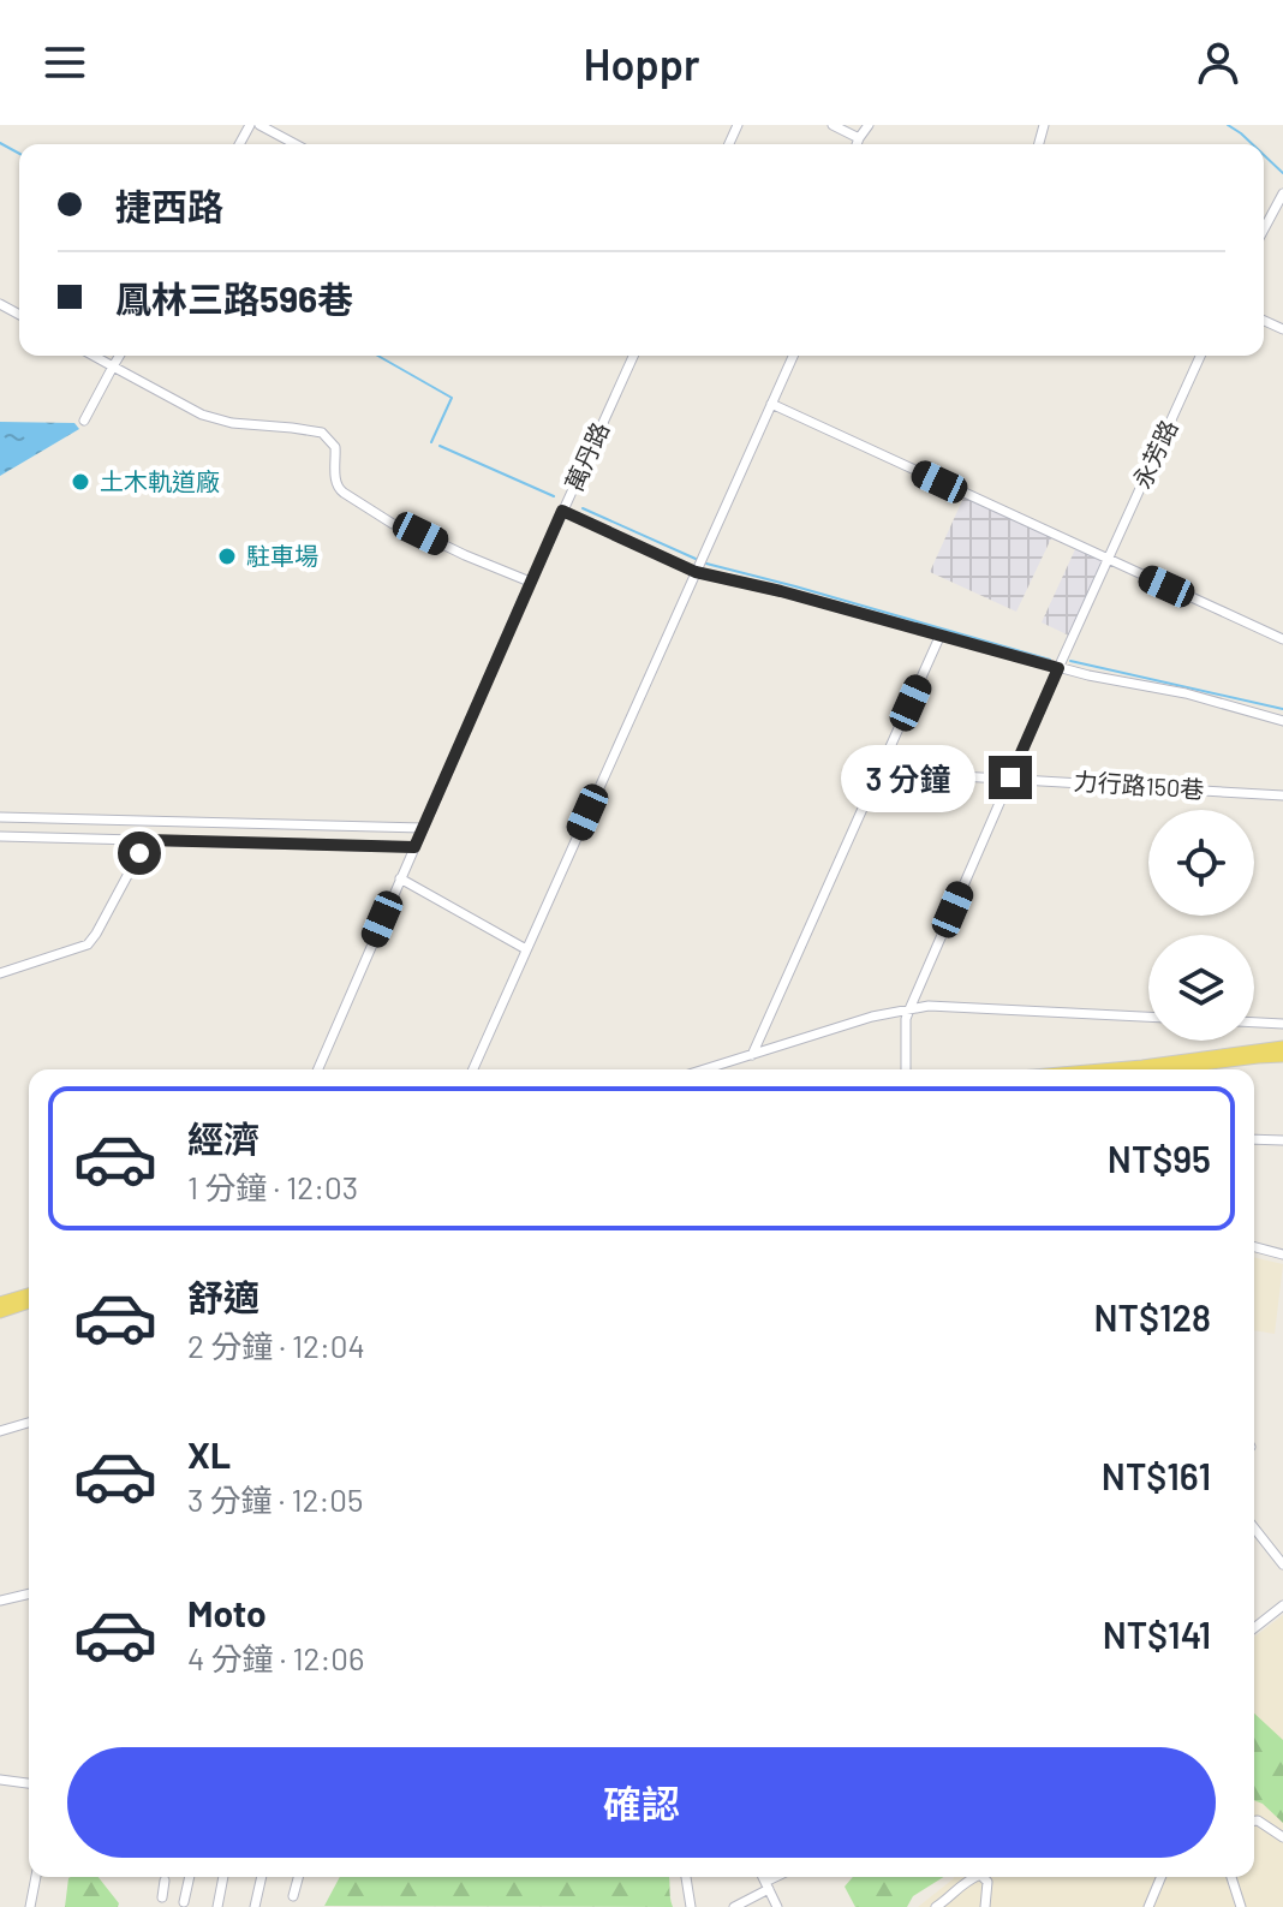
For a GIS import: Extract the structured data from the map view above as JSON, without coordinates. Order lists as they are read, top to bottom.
{
  "streets": {
    "street": ["永芳路", "萬丹路", "力行路150巷"]
  },
  "crossings": [
    ["永芳路", "力行路150巷"]
  ],
  "places": ["土木軌道廠", "駐車場"],
  "page": {
    "header": "Hoppr",
    "banner": ["捷西路", "鳳林三路596巷"],
    "bubble": "3 分鐘",
    "list": [
      {
        "name": "經濟",
        "note": "1 分鐘 · 12:03",
        "value": "NT$95"
      },
      {
        "name": "舒適",
        "note": "2 分鐘 · 12:04",
        "value": "NT$128"
      },
      {
        "name": "XL",
        "note": "3 分鐘 · 12:05",
        "value": "NT$161"
      },
      {
        "name": "Moto",
        "note": "4 分鐘 · 12:06",
        "value": "NT$141"
      }
    ],
    "buttons": "確認"
  }
}
